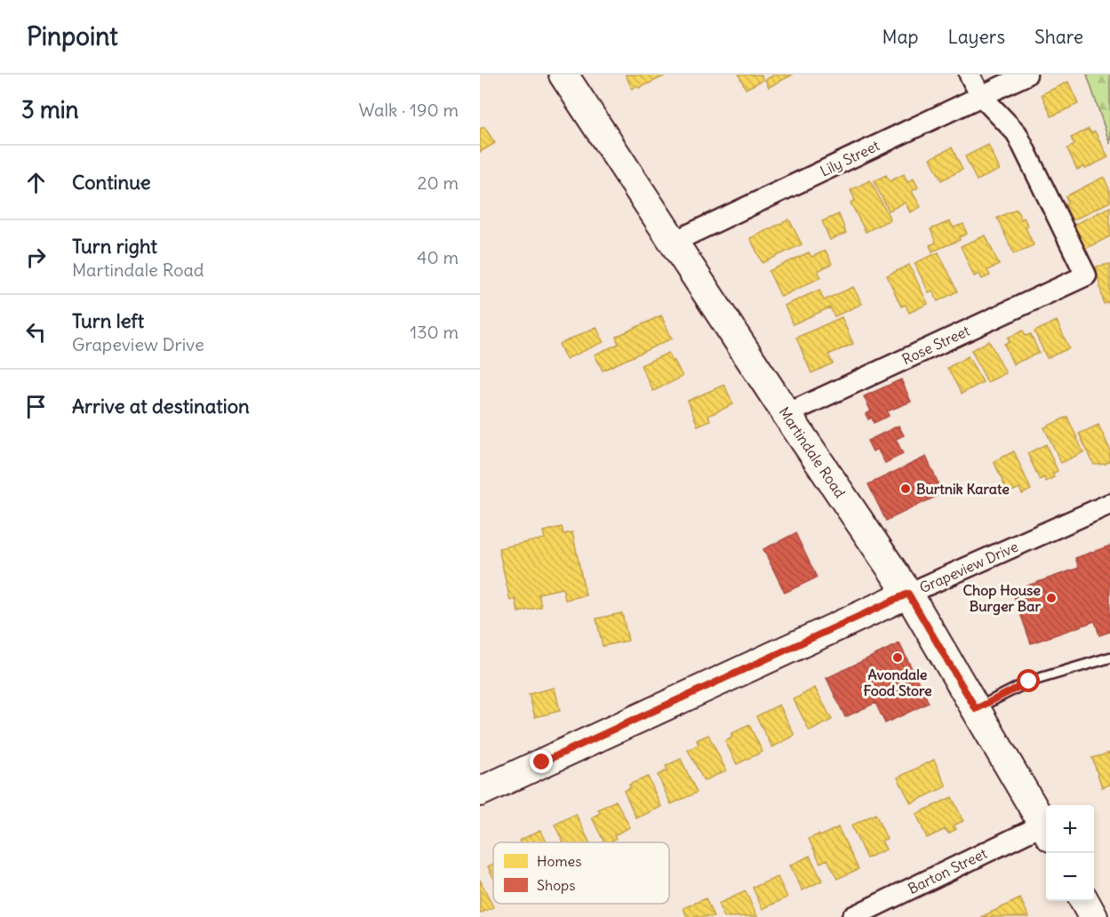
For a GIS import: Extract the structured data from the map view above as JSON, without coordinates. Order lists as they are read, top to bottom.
{
  "streets": {
    "main road": ["Martindale Road", "Grapeview Drive"],
    "street": ["Lily Street", "Rose Street", "Barton Street"]
  },
  "crossings": [
    ["Lily Street", "Rose Street"],
    ["Lily Street", "Martindale Road"],
    ["Rose Street", "Martindale Road"],
    ["Martindale Road", "Grapeview Drive"]
  ],
  "places": ["Burtnik Karate", "Chop House Burger Bar", "Avondale Food Store"],
  "legend": ["Homes", "Shops"],
  "page": {
    "header": "Pinpoint",
    "nav": ["Map", "Layers", "Share"],
    "heading": ["3 min", "Walk · 190 m"],
    "list": [
      ["Continue", "20 m"],
      ["Turn right", "Martindale Road", "40 m"],
      ["Turn left", "Grapeview Drive", "130 m"],
      "Arrive at destination"
    ],
    "map_buttons": ["+", "−"]
  }
}
